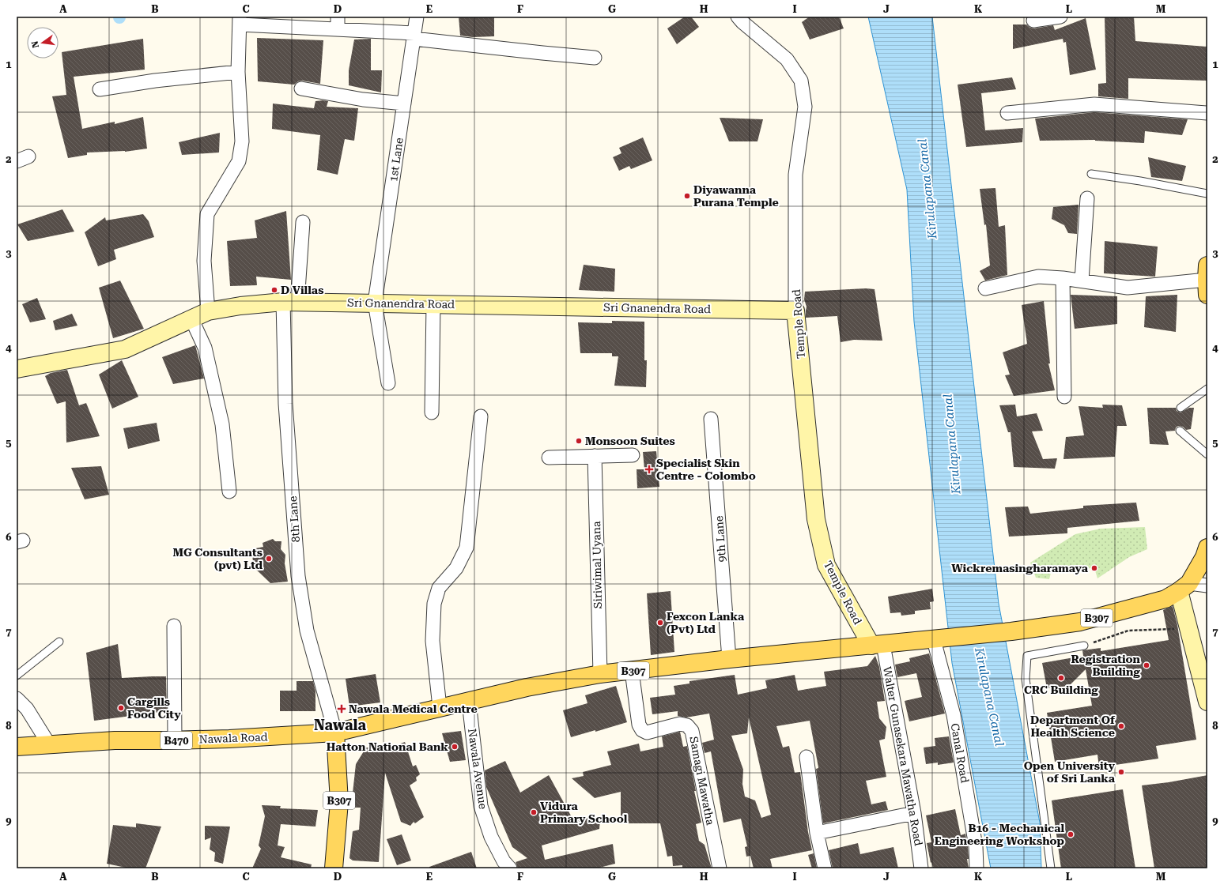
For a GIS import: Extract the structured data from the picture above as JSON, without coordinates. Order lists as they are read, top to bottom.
{
  "streets": {
    "main road": ["B307", "Nawala Road", "B470"],
    "street": [
      "1st Lane",
      "Sri Gnanendra Road",
      "Temple Road",
      "8th Lane",
      "9th Lane",
      "Siriwimal Uyana",
      "Canal Road",
      "Walter Gunasekara Mawatha Road",
      "Nawala Avenue",
      "Samagi Mawatha"
    ]
  },
  "crossings": [
    ["1st Lane", "Sri Gnanendra Road"],
    ["Sri Gnanendra Road", "Temple Road"],
    ["Sri Gnanendra Road", "8th Lane"],
    ["Temple Road", "B307"],
    ["Temple Road", "Walter Gunasekara Mawatha Road"],
    ["8th Lane", "B307"],
    ["8th Lane", "Nawala Road"],
    ["9th Lane", "B307"],
    ["Siriwimal Uyana", "B307"],
    ["B307", "Nawala Road"],
    ["B307", "Canal Road"],
    ["B307", "Walter Gunasekara Mawatha Road"],
    ["B307", "Nawala Avenue"],
    ["B307", "Samagi Mawatha"]
  ],
  "districts": ["Nawala"],
  "water": ["Kirulapana Canal"],
  "places": {
    "other": [
      "Diyawanna Purana Temple",
      "D Villas",
      "Monsoon Suites",
      "MG Consultants (pvt) Ltd",
      "Wickremasingharamaya",
      "Fexcon Lanka (Pvt) Ltd",
      "Registration Building",
      "CRC Building",
      "Cargills Food City",
      "Department Of Health Science",
      "Hatton National Bank",
      "Open University of Sri Lanka",
      "Vidura Primary School",
      "B16 - Mechanical Engineering Workshop"
    ],
    "health": ["Specialist Skin Centre - Colombo", "Nawala Medical Centre"]
  },
  "north": "left",
  "grid": {
    "columns": [
      "A",
      "B",
      "C",
      "D",
      "E",
      "F",
      "G",
      "H",
      "I",
      "J",
      "K",
      "L",
      "M"
    ],
    "rows": [
      "1",
      "2",
      "3",
      "4",
      "5",
      "6",
      "7",
      "8",
      "9"
    ]
  }
}
